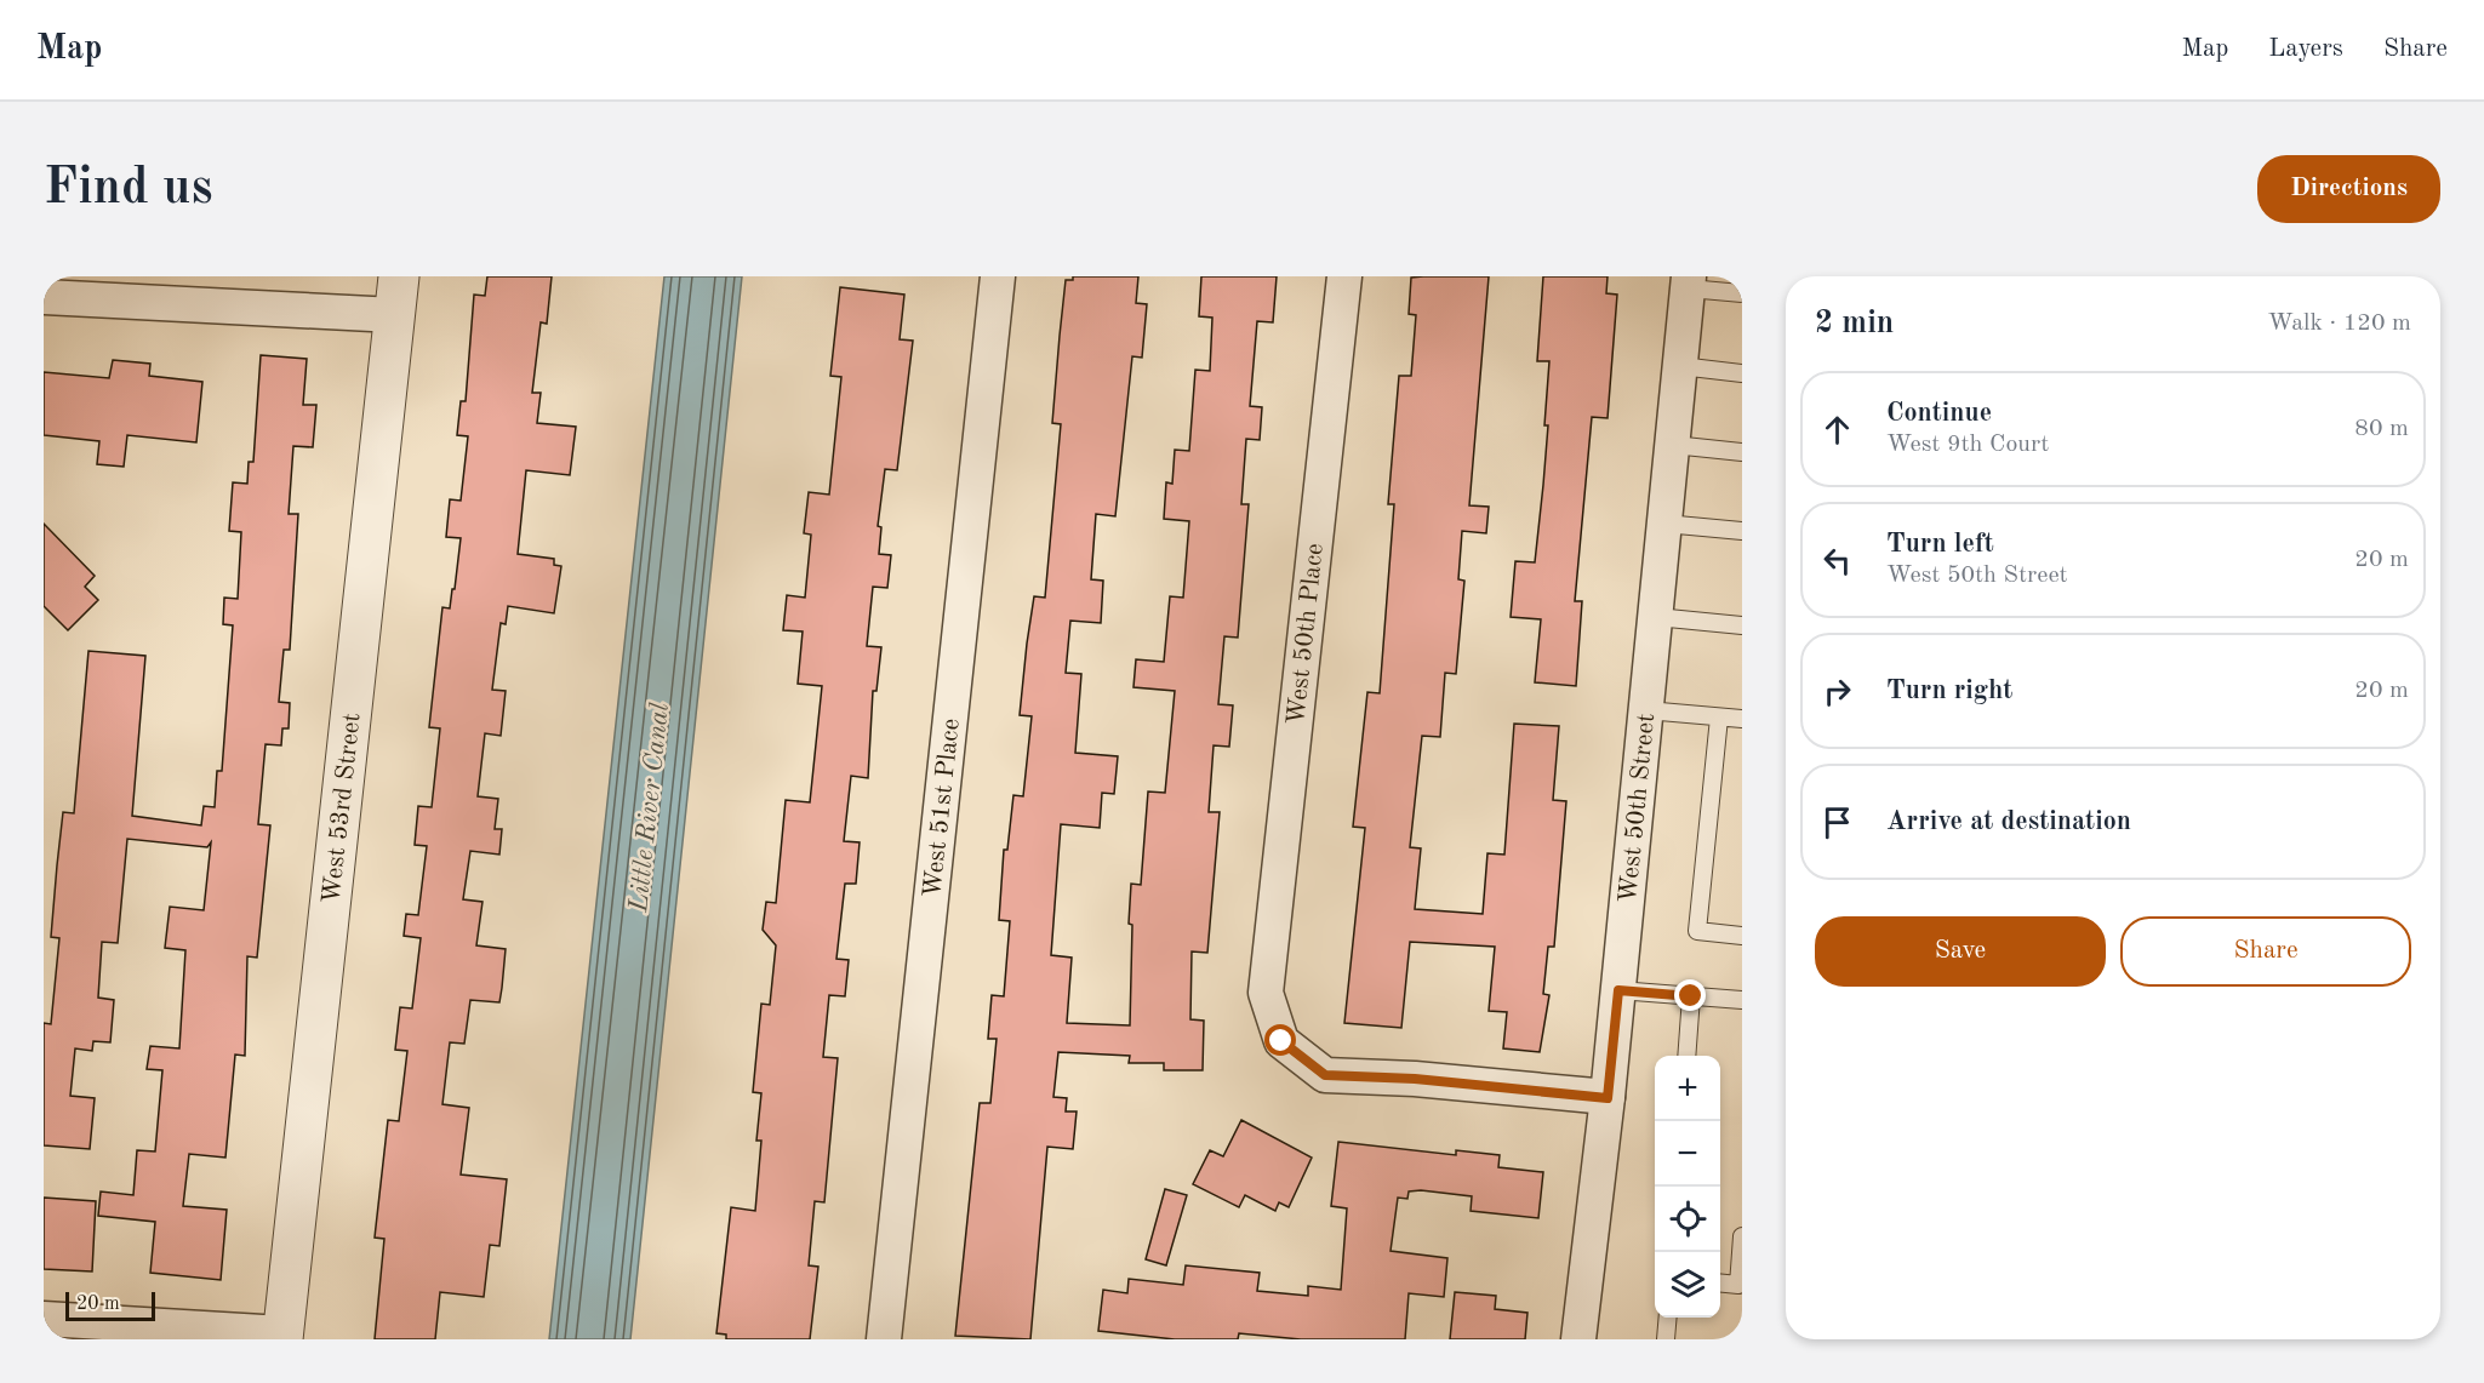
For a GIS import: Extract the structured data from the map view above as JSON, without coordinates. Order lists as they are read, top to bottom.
{
  "streets": {
    "street": [
      "West 50th Place",
      "West 53rd Street",
      "West 51st Place",
      "West 50th Street"
    ]
  },
  "crossings": [
    ["West 50th Place", "West 50th Street"]
  ],
  "water": ["Little River Canal"],
  "scale_bar": "20 m",
  "page": {
    "header": "Map",
    "nav": ["Map", "Layers", "Share"],
    "buttons": [
      "Directions",
      ["Save", "Share"]
    ],
    "title": "Find us",
    "heading": ["2 min", "Walk · 120 m"],
    "list": [
      ["Continue", "West 9th Court", "80 m"],
      ["Turn left", "West 50th Street", "20 m"],
      ["Turn right", "20 m"],
      "Arrive at destination"
    ],
    "map_buttons": ["+", "−"],
    "scale": "20 m"
  }
}
